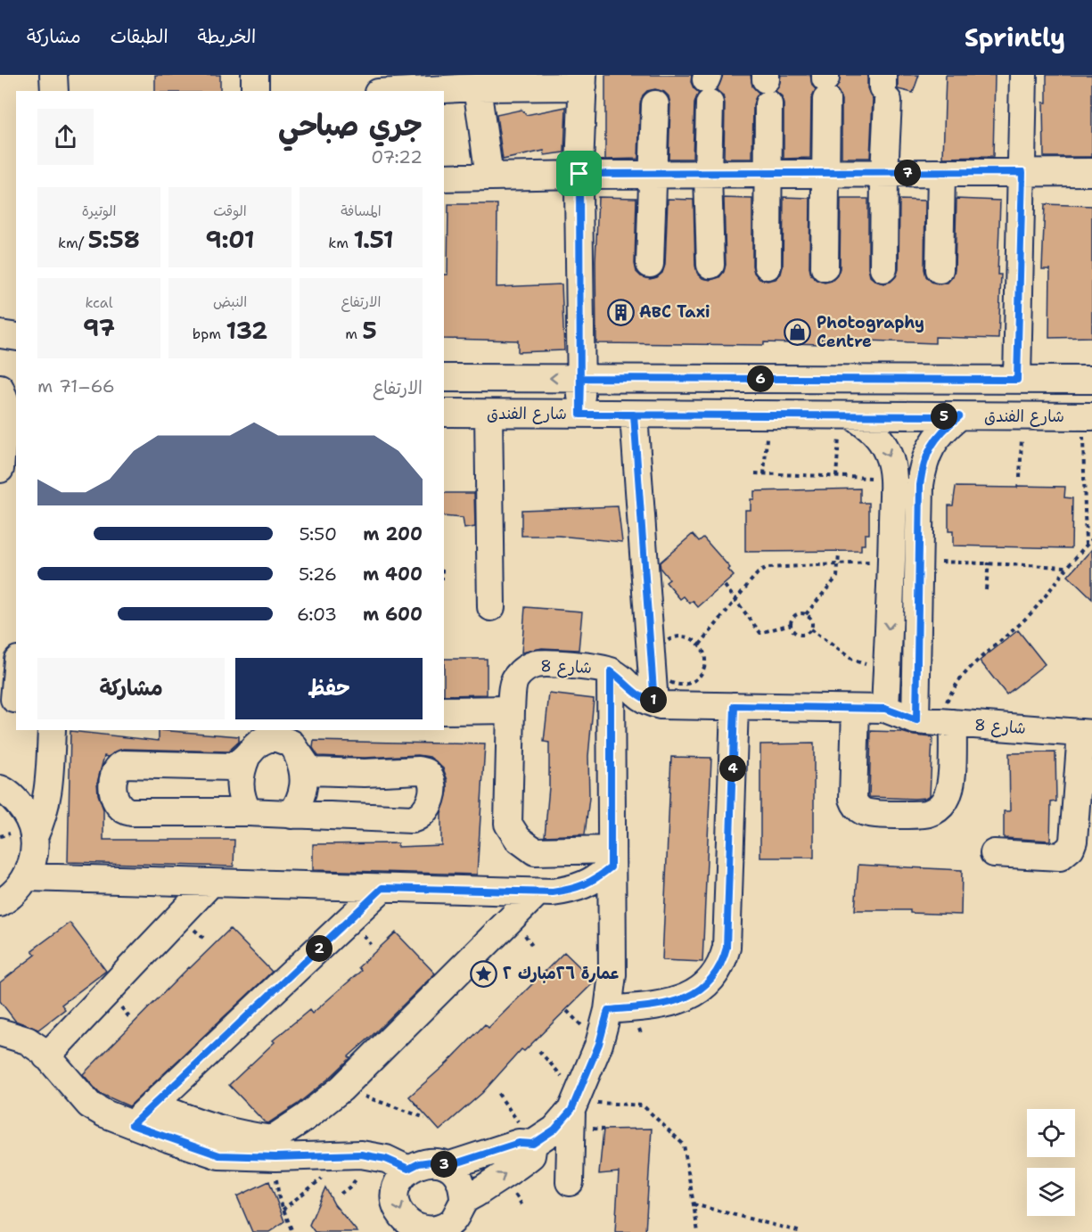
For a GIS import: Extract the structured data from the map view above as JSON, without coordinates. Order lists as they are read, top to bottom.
{
  "streets": {
    "street": ["شارع الفندق", "شارع 8"]
  },
  "places": {
    "building": ["ABC Taxi"],
    "shop": ["Photography Centre"],
    "place": ["عمارة ٢٦مبارك ٢"]
  },
  "page": {
    "header": "Sprintly",
    "nav": ["الخريطة", "الطبقات", "مشاركة"],
    "heading": ["جري صباحي", "07:22"],
    "pins": [
      "7",
      "6",
      "5",
      "1",
      "4",
      "2",
      "3"
    ],
    "stats": [
      ["المسافة", "1.51 km"],
      ["الوقت", "9:01"],
      ["الوتيرة", "5:58 /km"],
      ["الارتفاع", "5 m"],
      ["النبض", "132 bpm"],
      ["kcal", "97"]
    ],
    "chart": ["الارتفاع", "66–71 m"],
    "list": [
      {
        "name": "200 m",
        "note": "5:50"
      },
      {
        "name": "400 m",
        "note": "5:26"
      },
      {
        "name": "600 m",
        "note": "6:03"
      }
    ],
    "buttons": ["حفظ", "مشاركة"]
  }
}
